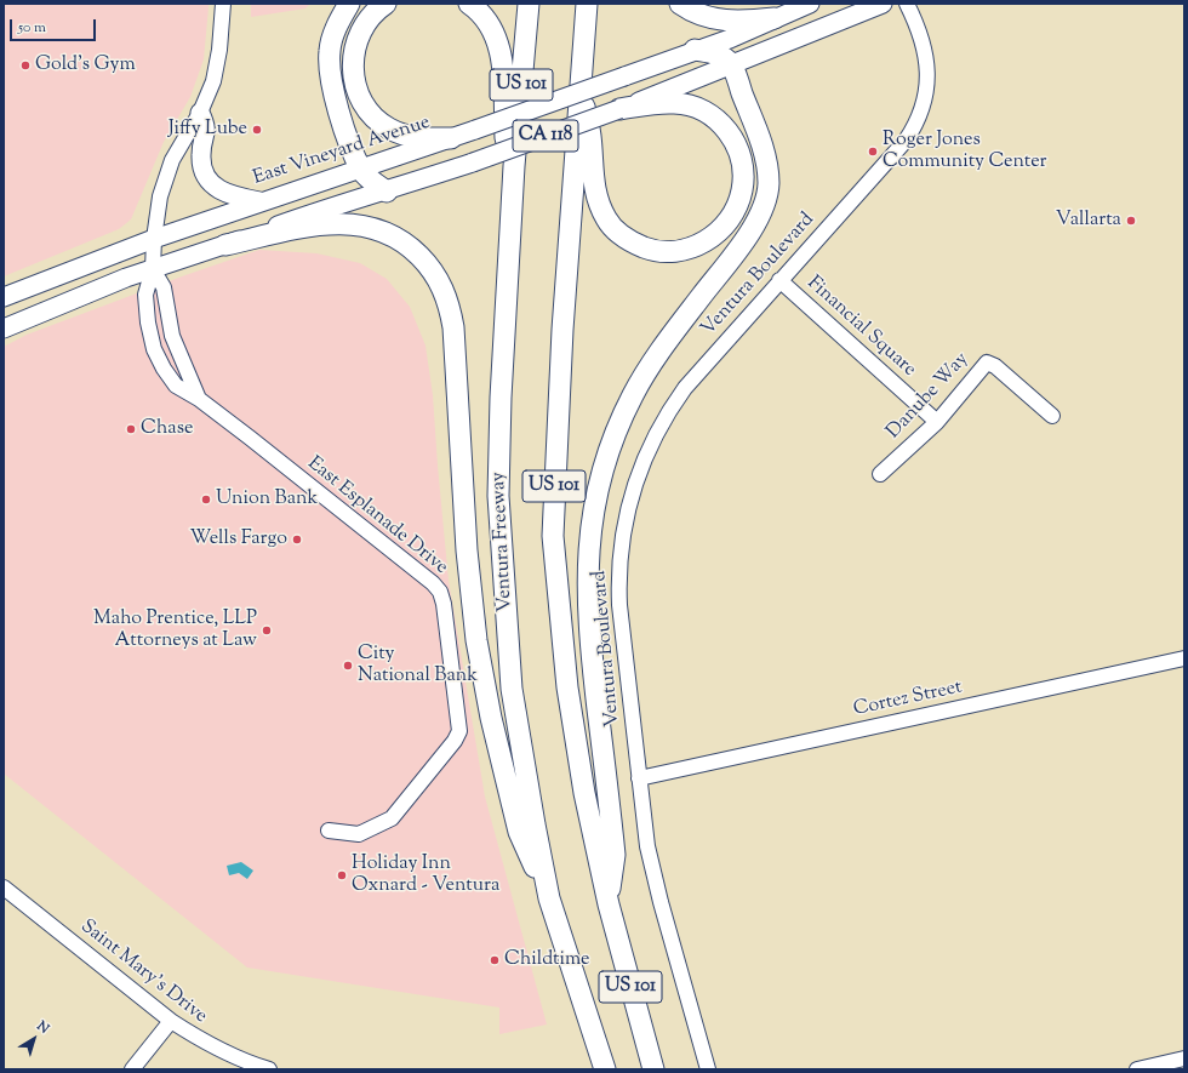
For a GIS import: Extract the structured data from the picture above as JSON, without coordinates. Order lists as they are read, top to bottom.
{
  "streets": {
    "highway": ["US 101", "Ventura Freeway"],
    "main road": ["CA 118", "East Vineyard Avenue"],
    "street": [
      "Ventura Boulevard",
      "Financial Square",
      "Danube Way",
      "East Esplanade Drive",
      "Cortez Street",
      "Saint Mary's Drive"
    ]
  },
  "crossings": [
    ["CA 118", "East Vineyard Avenue"],
    ["Ventura Boulevard", "Financial Square"],
    ["Ventura Boulevard", "Cortez Street"],
    ["Financial Square", "Danube Way"]
  ],
  "places": [
    "Gold's Gym",
    "Jiffy Lube",
    "Roger Jones Community Center",
    "Vallarta",
    "Chase",
    "Union Bank",
    "Wells Fargo",
    "Maho Prentice, LLP Attorneys at Law",
    "City National Bank",
    "Holiday Inn Oxnard - Ventura",
    "Childtime"
  ],
  "scale_bar": "50 m",
  "north": "top right"
}
